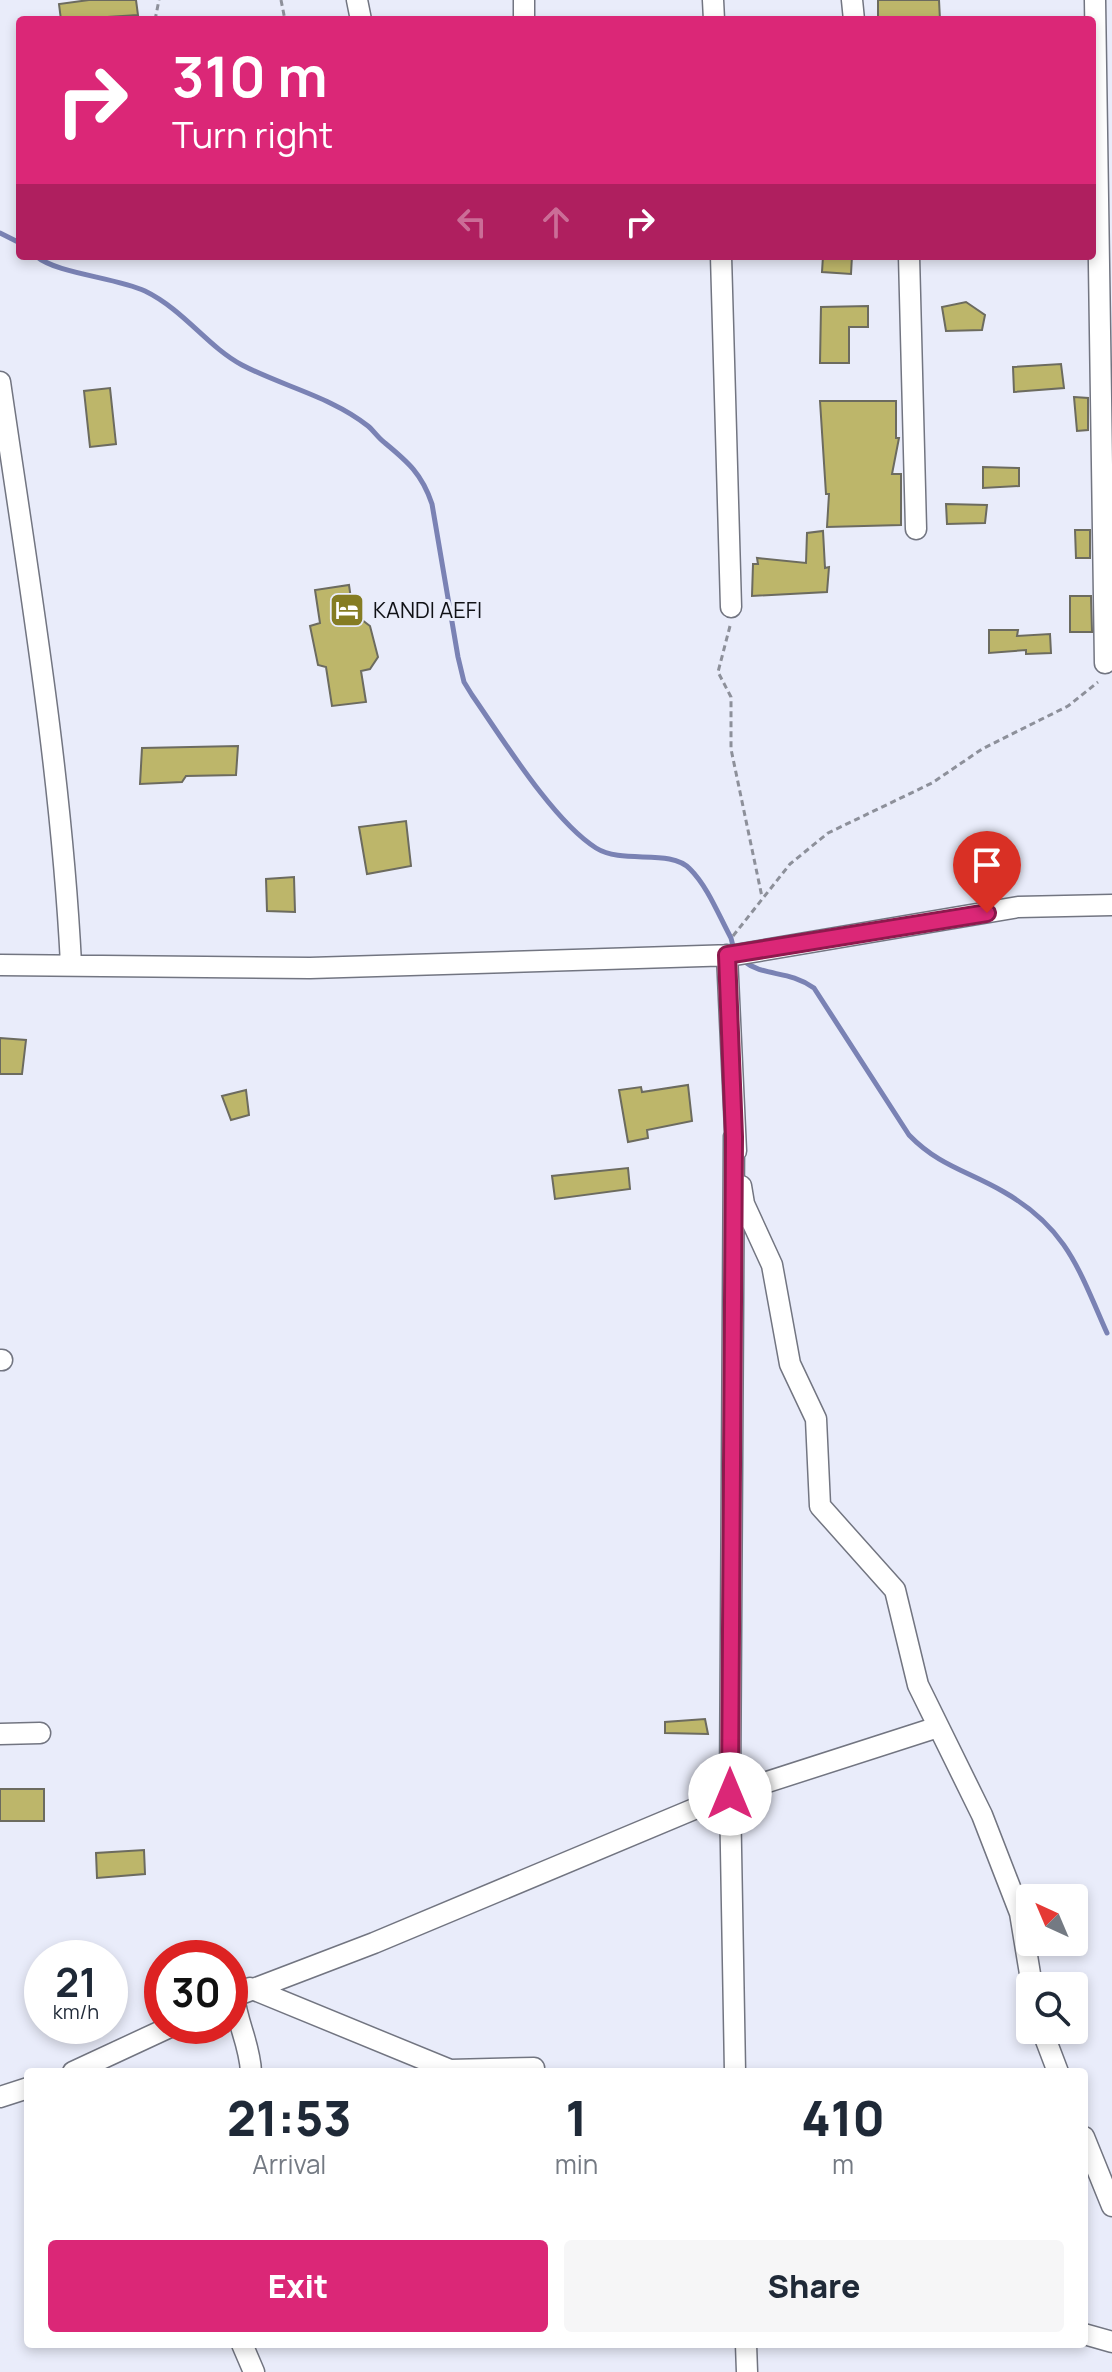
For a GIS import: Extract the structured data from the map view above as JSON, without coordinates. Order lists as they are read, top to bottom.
{
  "places": {
    "hotel": ["KANDI AEFI"]
  },
  "north": "top left",
  "page": {
    "turn": ["310 m", "Turn right"],
    "speed": "21 km/h",
    "limit": "30",
    "eta": [
      "21:53",
      "Arrival",
      "1",
      "min",
      "410",
      "m"
    ],
    "buttons": ["Exit", "Share"]
  }
}
